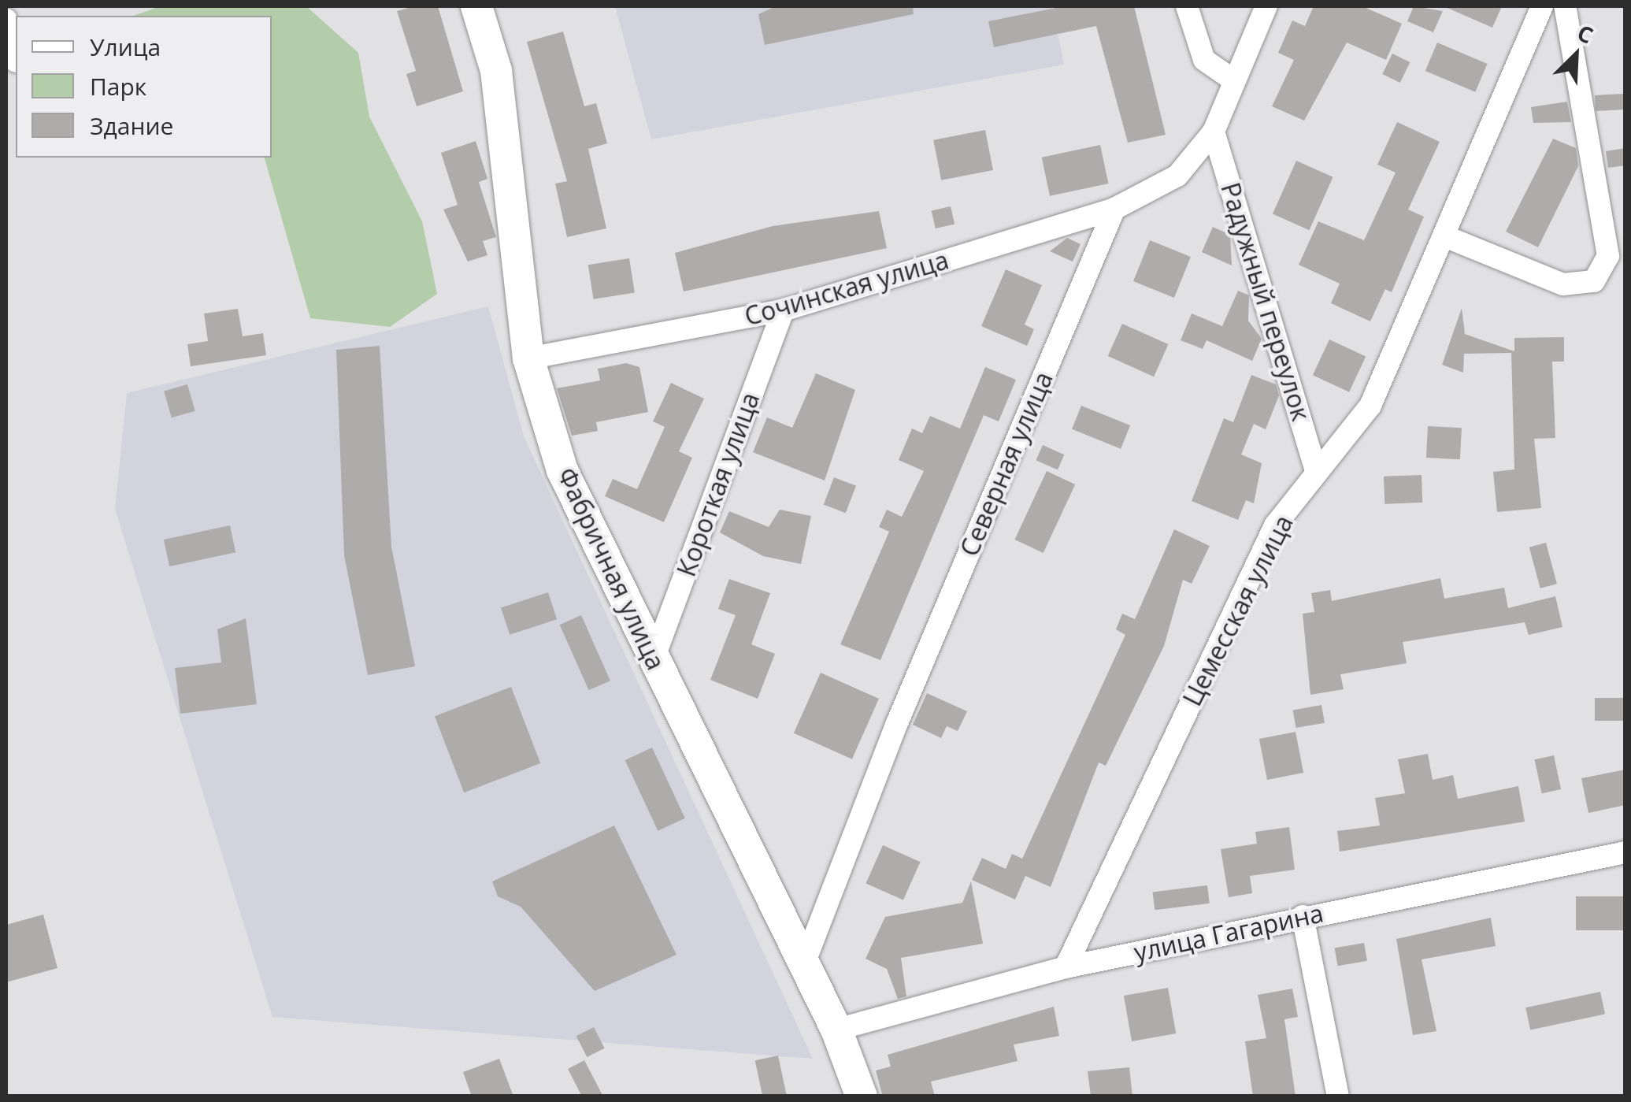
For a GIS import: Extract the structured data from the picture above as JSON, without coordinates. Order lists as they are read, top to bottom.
{
  "streets": {
    "street": [
      "Сочинская улица",
      "Радужный переулок",
      "Северная улица",
      "Короткая улица",
      "Фабричная улица",
      "Цемесская улица",
      "улица Гагарина"
    ]
  },
  "crossings": [
    ["Сочинская улица", "Северная улица"],
    ["Сочинская улица", "Короткая улица"],
    ["Сочинская улица", "Фабричная улица"],
    ["Радужный переулок", "Цемесская улица"],
    ["Северная улица", "Фабричная улица"],
    ["Короткая улица", "Фабричная улица"],
    ["Фабричная улица", "улица Гагарина"],
    ["Цемесская улица", "улица Гагарина"]
  ],
  "legend": ["Улица", "Парк", "Здание"],
  "north": "top right"
}
